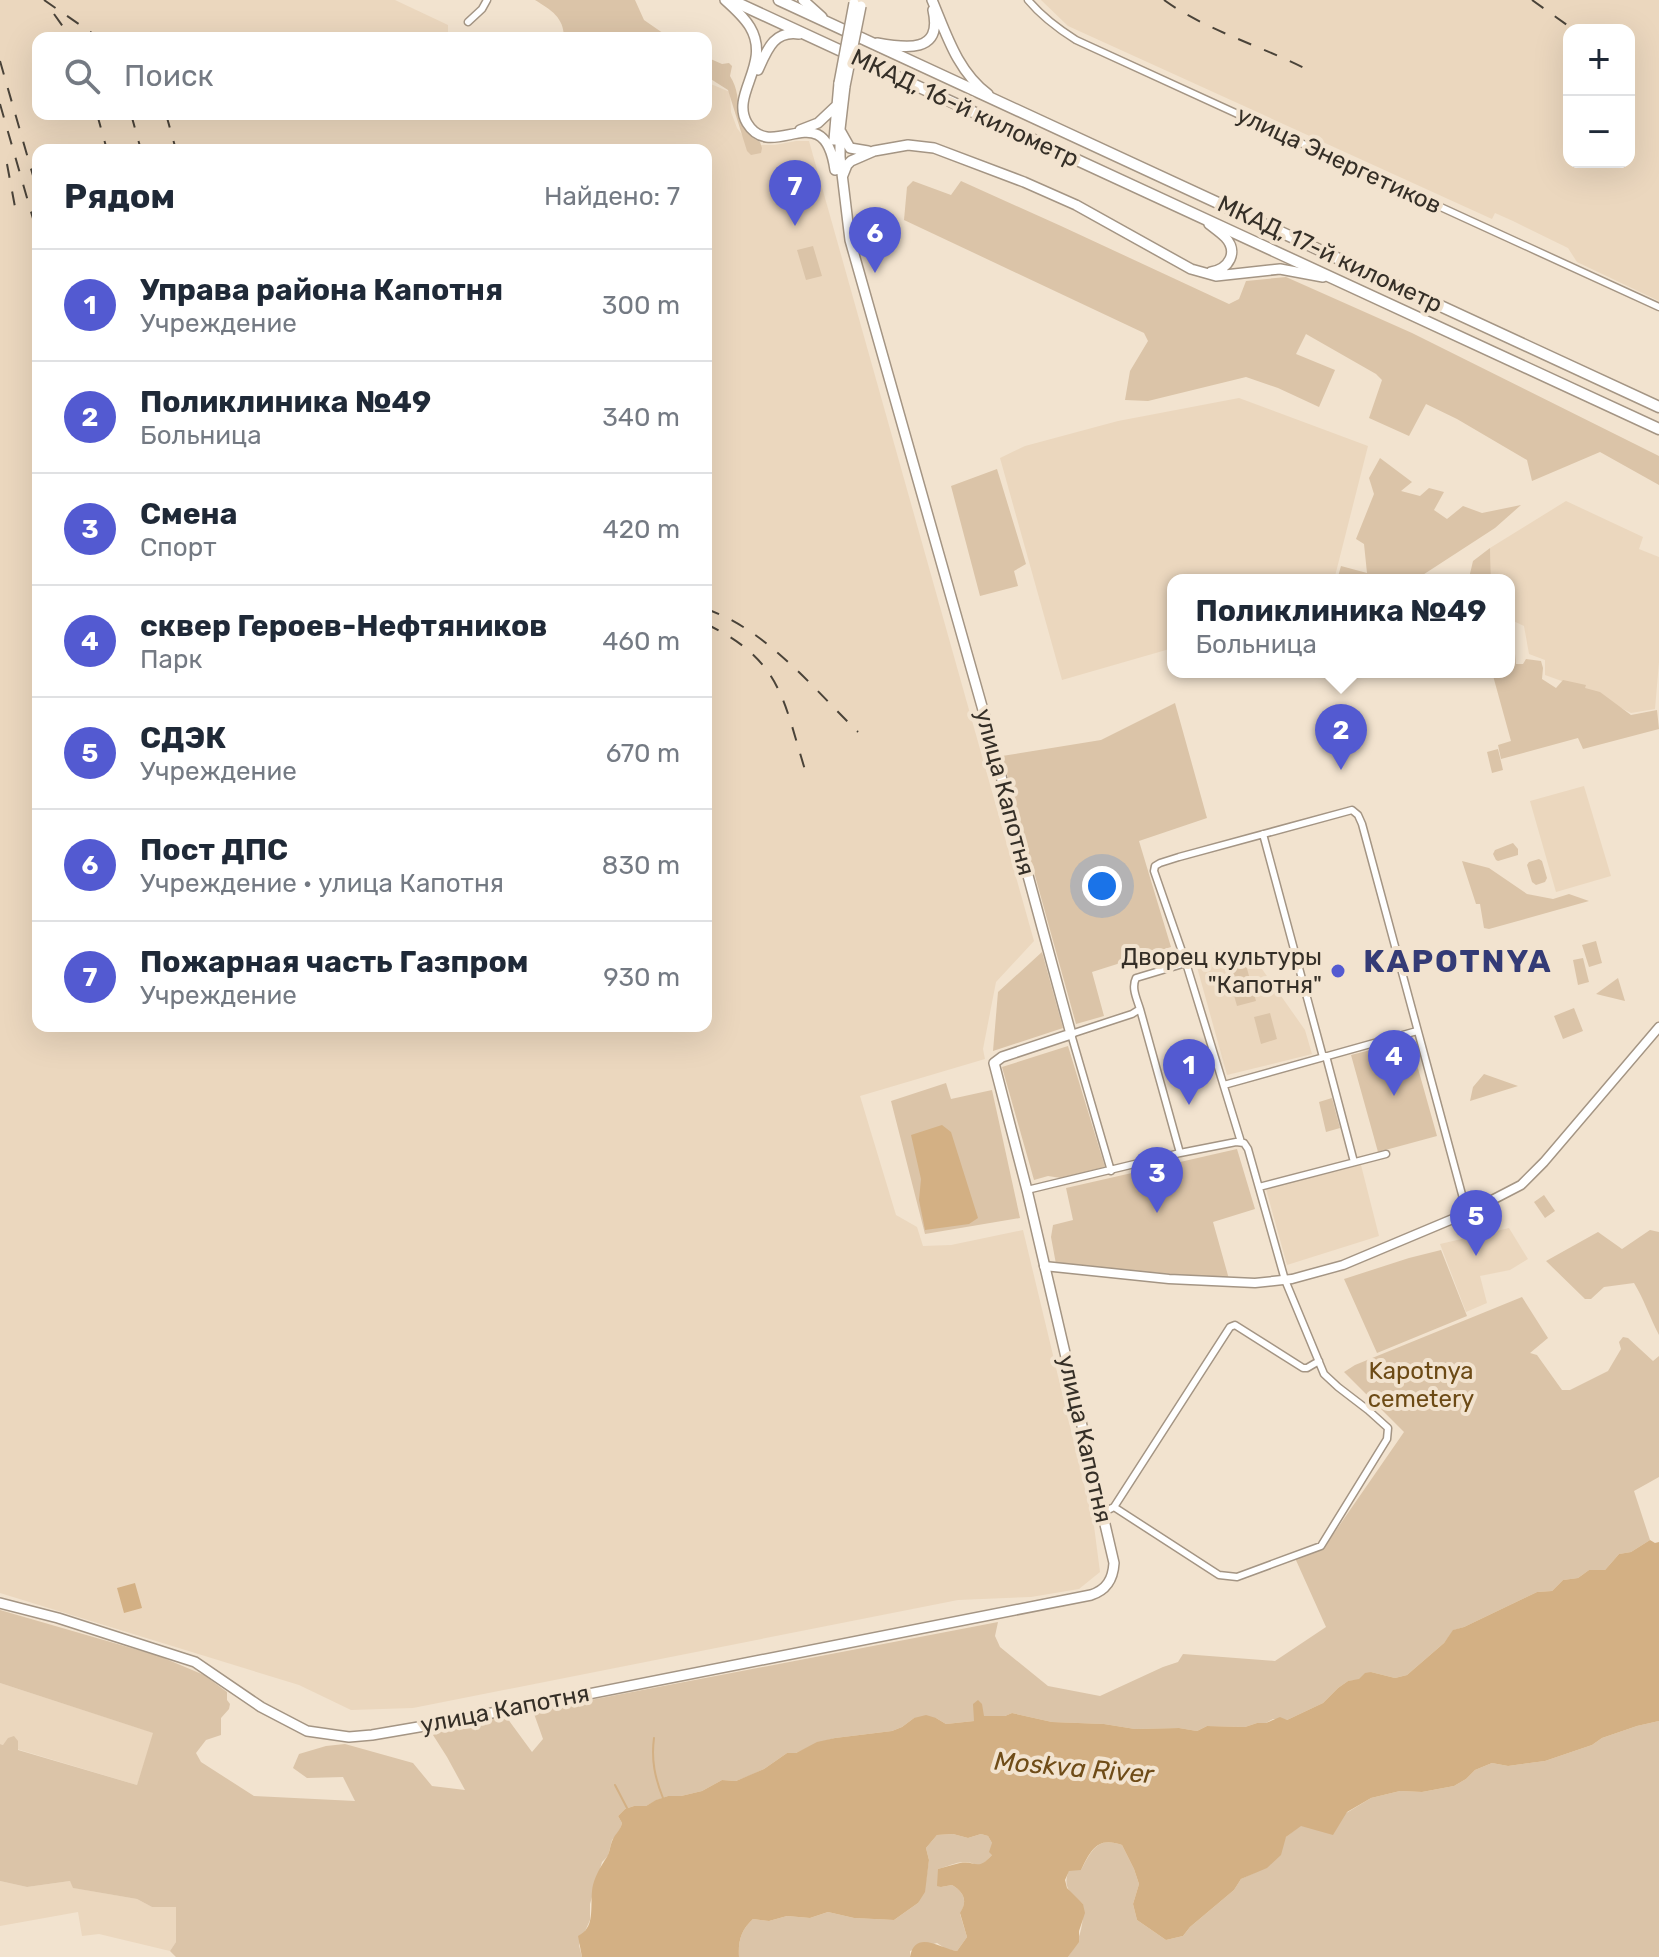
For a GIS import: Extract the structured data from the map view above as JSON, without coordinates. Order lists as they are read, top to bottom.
{
  "streets": {
    "highway": ["МКАД, 16-й километр", "МКАД, 17-й километр"],
    "main road": ["улица Капотня"],
    "street": ["улица Энергетиков"]
  },
  "crossings": [
    ["МКАД, 16-й километр", "МКАД, 17-й километр"]
  ],
  "districts": ["KAPOTNYA"],
  "water": ["Moskva River"],
  "parks": ["Kapotnya cemetery"],
  "places": ["Дворец культуры \"Капотня\""],
  "page": {
    "map_buttons": ["+", "−"],
    "search": "Поиск",
    "heading": ["Рядом", "Найдено: 7"],
    "pins": [
      "7",
      "6",
      "2",
      "4",
      "1",
      "3",
      "5"
    ],
    "list": [
      {
        "mark": "1",
        "name": "Управа района Капотня",
        "note": "Учреждение",
        "value": "300 m"
      },
      {
        "mark": "2",
        "name": "Поликлиника №49",
        "note": "Больница",
        "value": "340 m"
      },
      {
        "mark": "3",
        "name": "Смена",
        "note": "Спорт",
        "value": "420 m"
      },
      {
        "mark": "4",
        "name": "сквер Героев-Нефтяников",
        "note": "Парк",
        "value": "460 m"
      },
      {
        "mark": "5",
        "name": "СДЭК",
        "note": "Учреждение",
        "value": "670 m"
      },
      {
        "mark": "6",
        "name": "Пост ДПС",
        "note": "Учреждение · улица Капотня",
        "value": "830 m"
      },
      {
        "mark": "7",
        "name": "Пожарная часть Газпром",
        "note": "Учреждение",
        "value": "930 m"
      }
    ],
    "popup": ["Поликлиника №49", "Больница"]
  }
}
